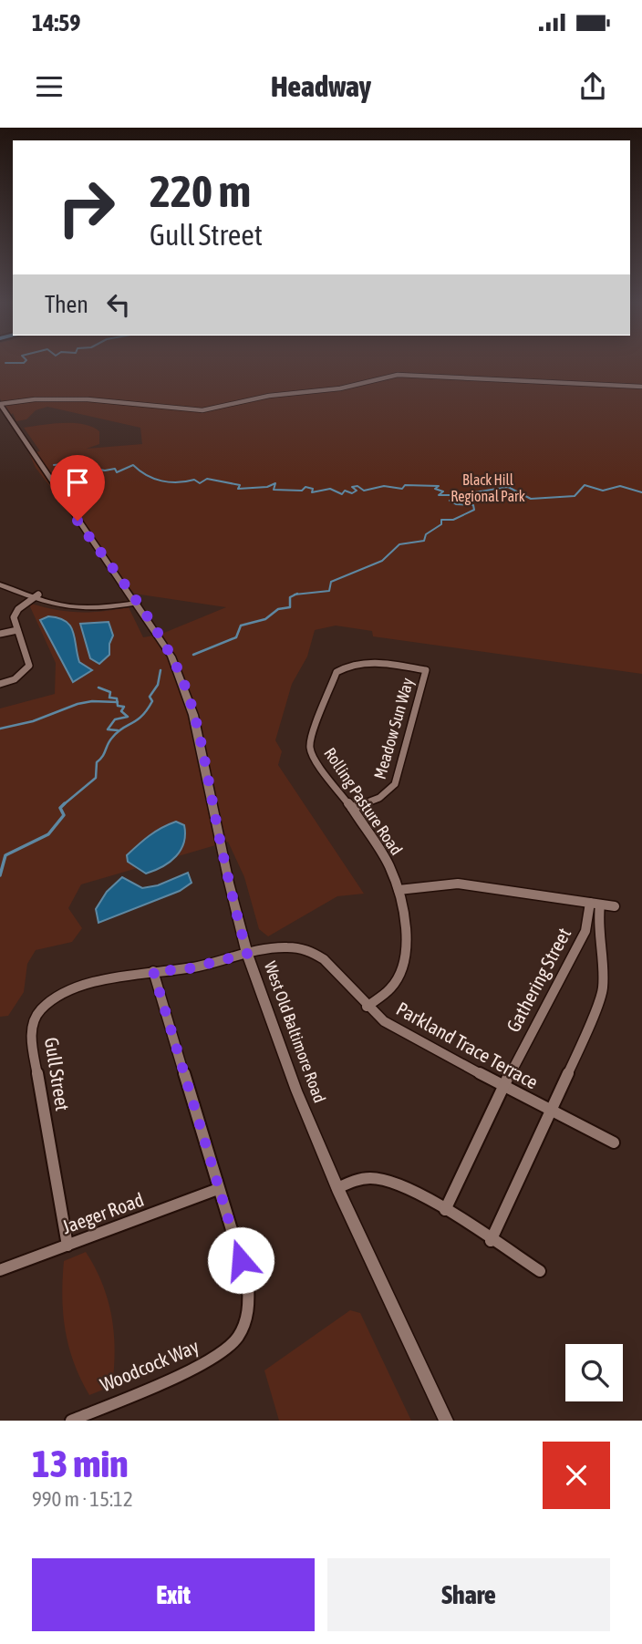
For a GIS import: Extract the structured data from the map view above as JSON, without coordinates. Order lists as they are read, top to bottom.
{
  "streets": {
    "street": [
      "Meadow Sun Way",
      "Rolling Pasture Road",
      "Gathering Street",
      "West Old Baltimore Road",
      "Parkland Trace Terrace",
      "Gull Street",
      "Jaeger Road",
      "Woodcock Way"
    ]
  },
  "crossings": [
    ["Meadow Sun Way", "Rolling Pasture Road"],
    ["Rolling Pasture Road", "Parkland Trace Terrace"],
    ["Gathering Street", "Parkland Trace Terrace"],
    ["West Old Baltimore Road", "Parkland Trace Terrace"],
    ["West Old Baltimore Road", "Gull Street"],
    ["Parkland Trace Terrace", "Gull Street"],
    ["Gull Street", "Jaeger Road"],
    ["Gull Street", "Woodcock Way"],
    ["Jaeger Road", "Woodcock Way"]
  ],
  "parks": ["Black Hill Regional Park"],
  "page": {
    "status": "14:59",
    "header": "Headway",
    "turn": ["220 m", "Gull Street"],
    "then": "Then",
    "heading": ["13 min", "990 m · 15:12"],
    "buttons": ["Exit", "Share"]
  }
}
